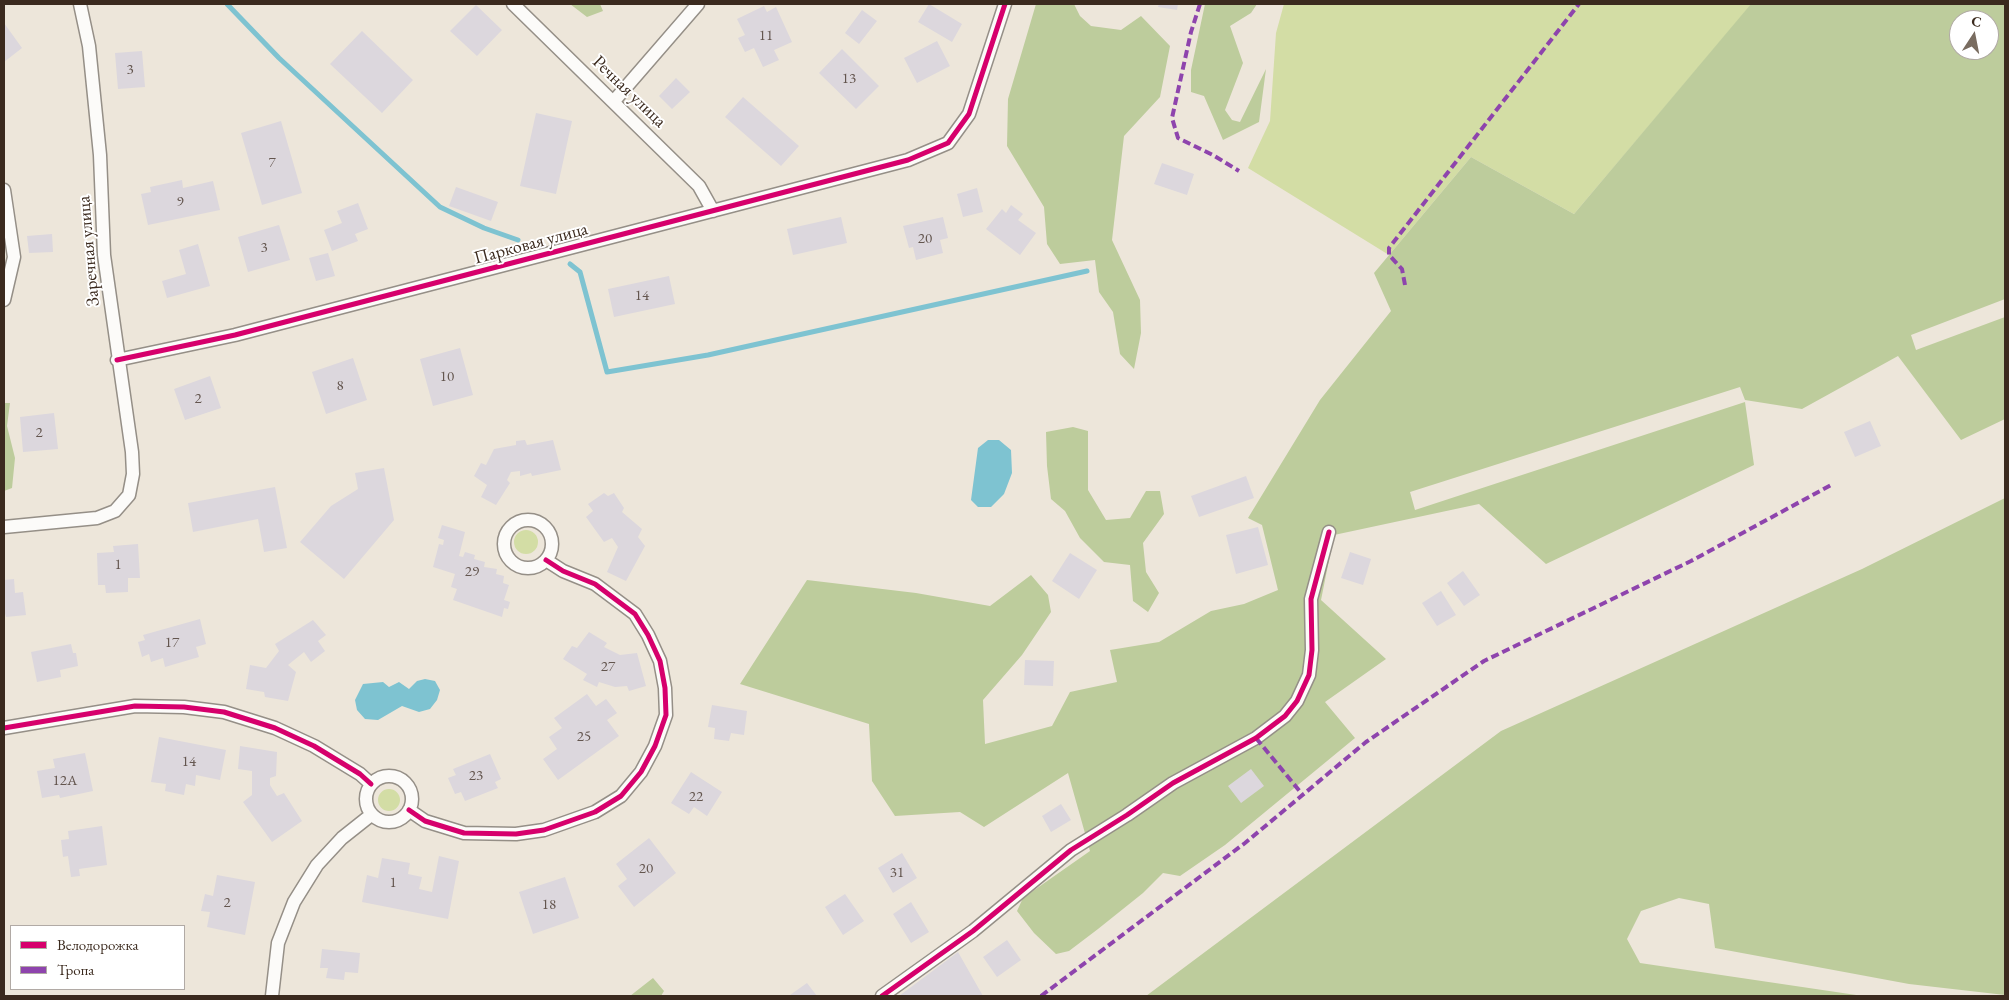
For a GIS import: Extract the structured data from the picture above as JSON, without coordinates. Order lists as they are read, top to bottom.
{
  "streets": {
    "street": ["Речная улица", "Парковая улица", "Заречная улица"]
  },
  "crossings": [
    ["Речная улица", "Парковая улица"],
    ["Парковая улица", "Заречная улица"]
  ],
  "house_numbers": [
    "11",
    "3",
    "13",
    "7",
    "9",
    "20",
    "3",
    "14",
    "10",
    "8",
    "2",
    "2",
    "1",
    "29",
    "17",
    "27",
    "25",
    "14",
    "23",
    "12А",
    "22",
    "20",
    "31",
    "1",
    "2",
    "18"
  ],
  "legend": ["Велодорожка", "Тропа"],
  "north": "top"
}
